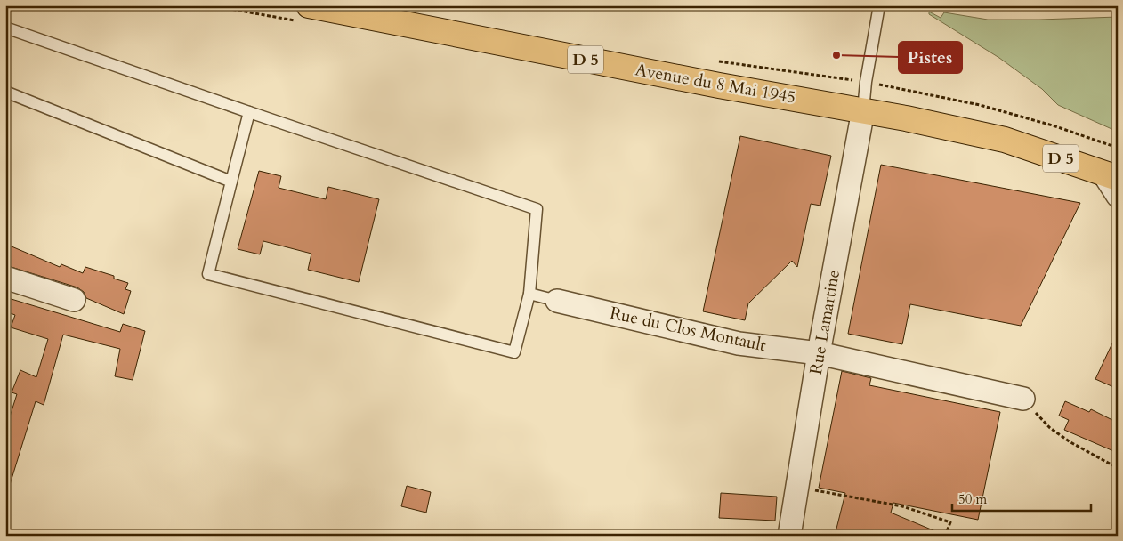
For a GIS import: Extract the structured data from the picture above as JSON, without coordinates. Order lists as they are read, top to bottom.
{
  "streets": {
    "main road": ["D 5", "Avenue du 8 Mai 1945"],
    "street": ["Rue Lamartine", "Rue du Clos Montault"]
  },
  "crossings": [
    ["Avenue du 8 Mai 1945", "Rue Lamartine"],
    ["Rue Lamartine", "Rue du Clos Montault"]
  ],
  "places": ["Pistes"],
  "scale_bar": "50 m"
}
